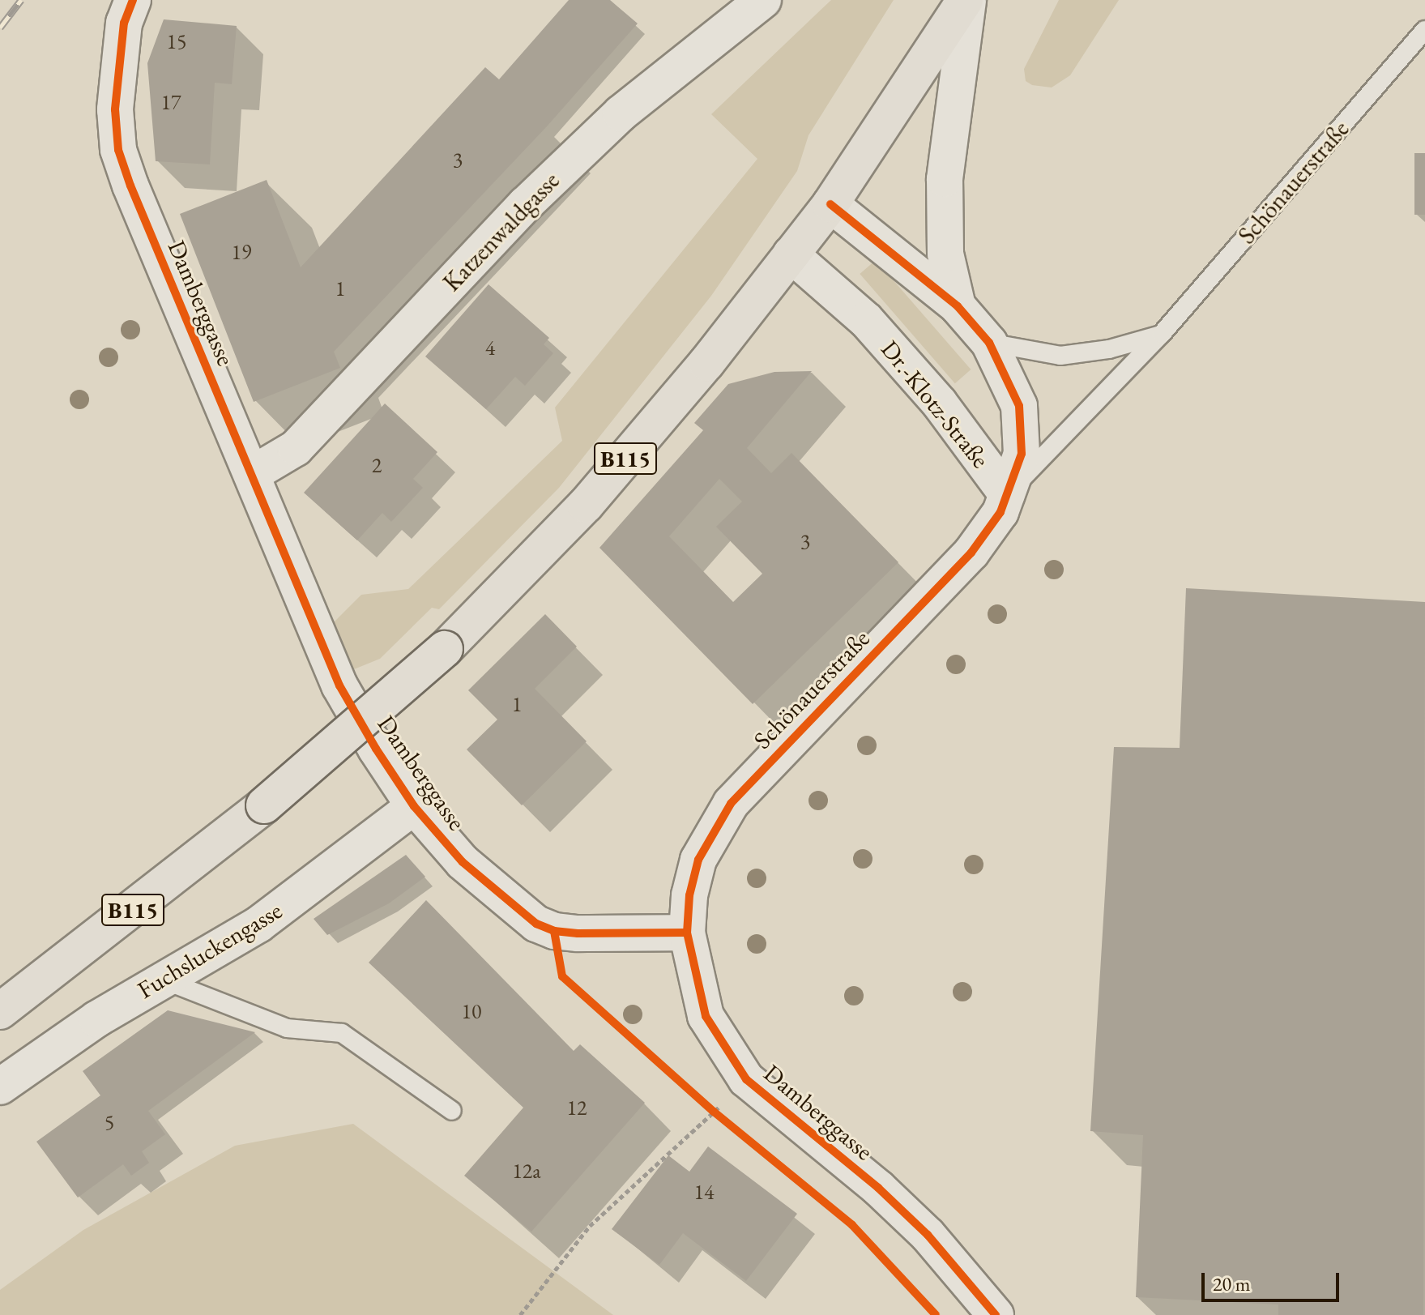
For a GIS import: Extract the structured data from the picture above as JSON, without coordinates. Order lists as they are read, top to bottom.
{
  "streets": {
    "main road": ["Dr.-Klotz-Straße", "B115"],
    "street": [
      "Schönauerstraße",
      "Katzenwaldgasse",
      "Damberggasse",
      "Fuchsluckengasse"
    ]
  },
  "crossings": [
    ["Schönauerstraße", "Damberggasse"],
    ["Schönauerstraße", "Dr.-Klotz-Straße"],
    ["Katzenwaldgasse", "Damberggasse"],
    ["Damberggasse", "Fuchsluckengasse"],
    ["Dr.-Klotz-Straße", "B115"]
  ],
  "house_numbers": [
    "15",
    "17",
    "3",
    "19",
    "1",
    "4",
    "2",
    "3",
    "1",
    "10",
    "12",
    "5",
    "12a",
    "14"
  ],
  "scale_bar": "20 m"
}
